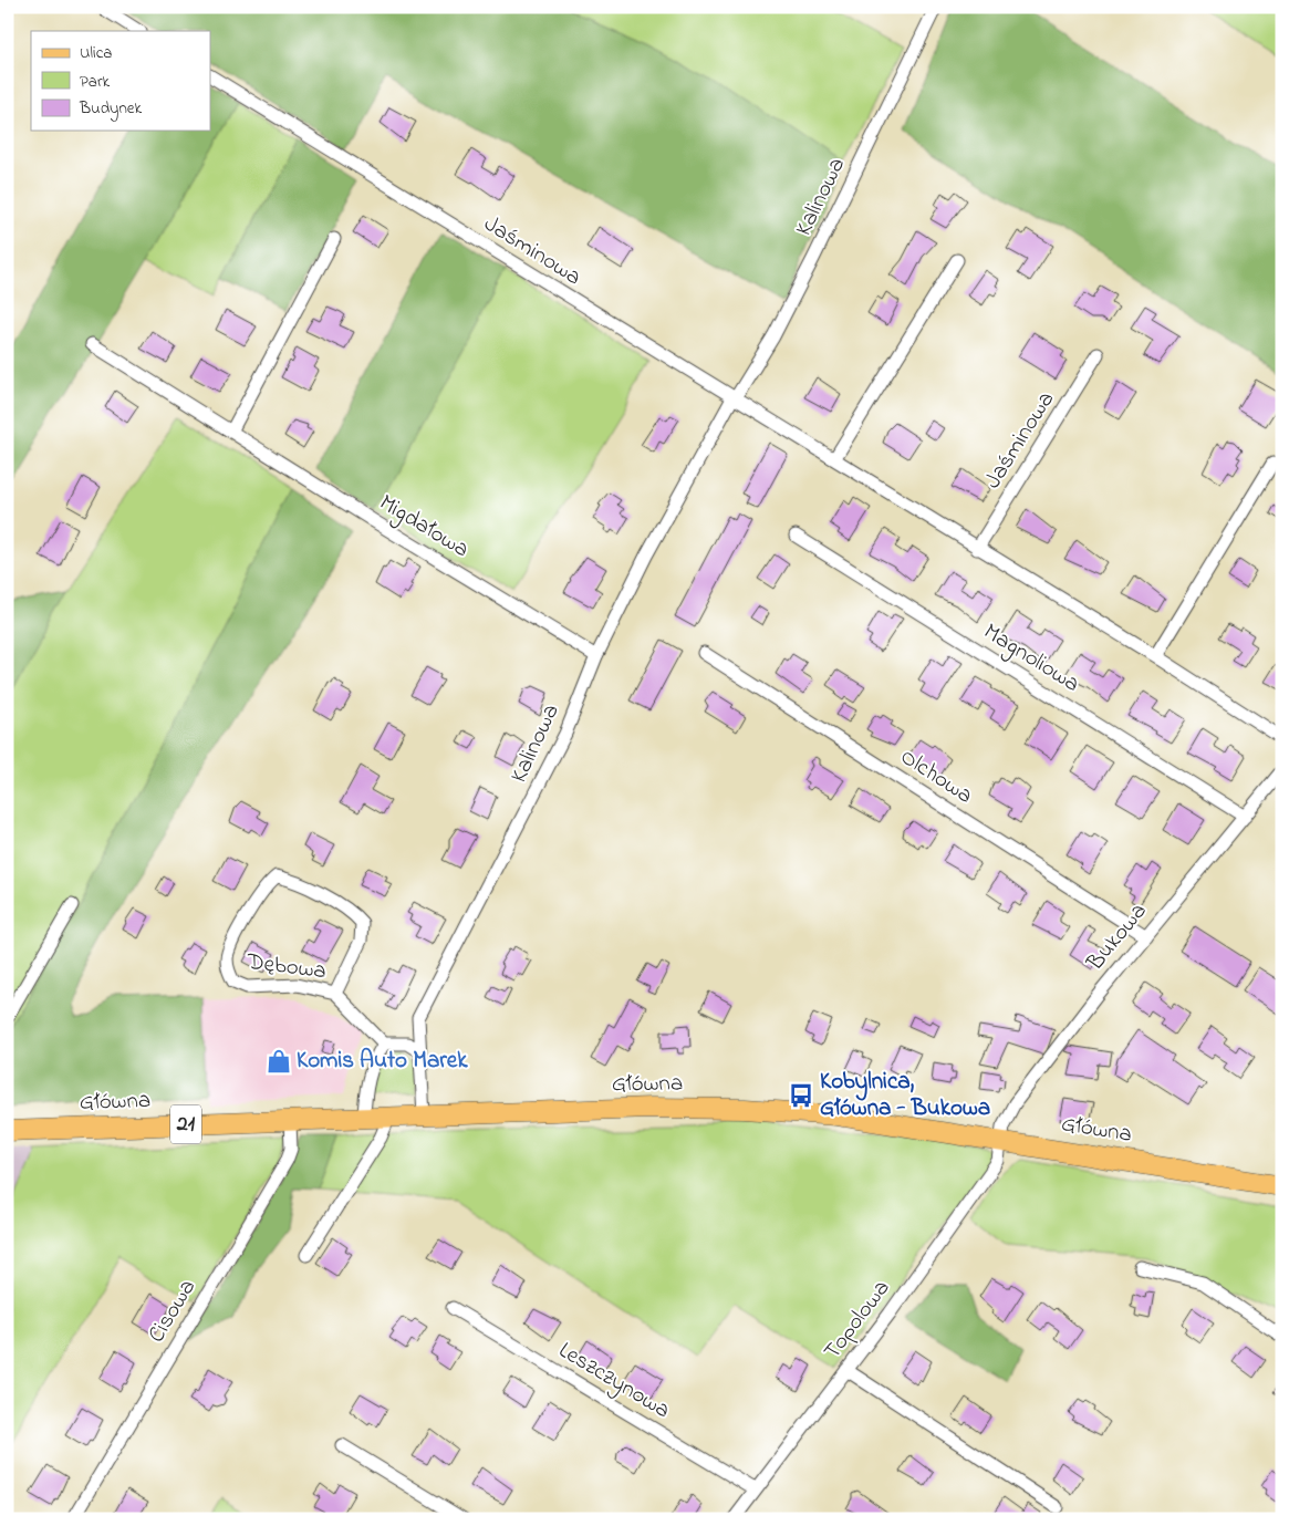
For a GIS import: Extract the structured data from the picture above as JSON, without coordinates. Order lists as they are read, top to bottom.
{
  "streets": {
    "main road": ["Główna", "21"],
    "street": [
      "Kalinowa",
      "Jaśminowa",
      "Migdałowa",
      "Magnoliowa",
      "Olchowa",
      "Bukowa",
      "Dębowa",
      "Cisowa",
      "Topolowa",
      "Leszczynowa"
    ]
  },
  "crossings": [
    ["Kalinowa", "Jaśminowa"],
    ["Kalinowa", "Migdałowa"],
    ["Kalinowa", "Główna"],
    ["Magnoliowa", "Bukowa"],
    ["Olchowa", "Bukowa"],
    ["Bukowa", "Główna"],
    ["Bukowa", "Topolowa"],
    ["Główna", "Cisowa"],
    ["Główna", "Topolowa"],
    ["Topolowa", "Leszczynowa"]
  ],
  "places": {
    "shop": ["Komis Auto Marek"],
    "bus stop": ["Kobylnica, Główna - Bukowa"]
  },
  "legend": ["Ulica", "Park", "Budynek"]
}
